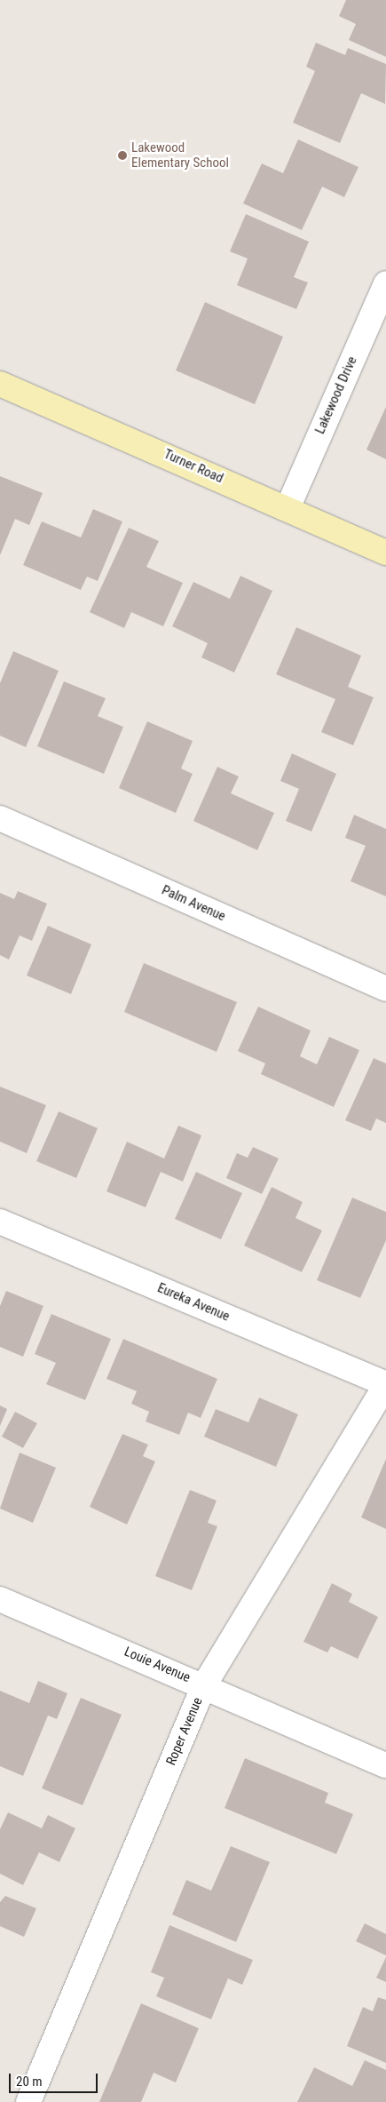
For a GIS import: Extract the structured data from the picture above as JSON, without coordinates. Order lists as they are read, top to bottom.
{
  "streets": {
    "main road": ["Turner Road"],
    "street": [
      "Lakewood Drive",
      "Palm Avenue",
      "Eureka Avenue",
      "Louie Avenue",
      "Roper Avenue"
    ]
  },
  "crossings": [
    ["Lakewood Drive", "Turner Road"],
    ["Eureka Avenue", "Roper Avenue"],
    ["Louie Avenue", "Roper Avenue"]
  ],
  "places": ["Lakewood Elementary School"],
  "scale_bar": "20 m"
}
